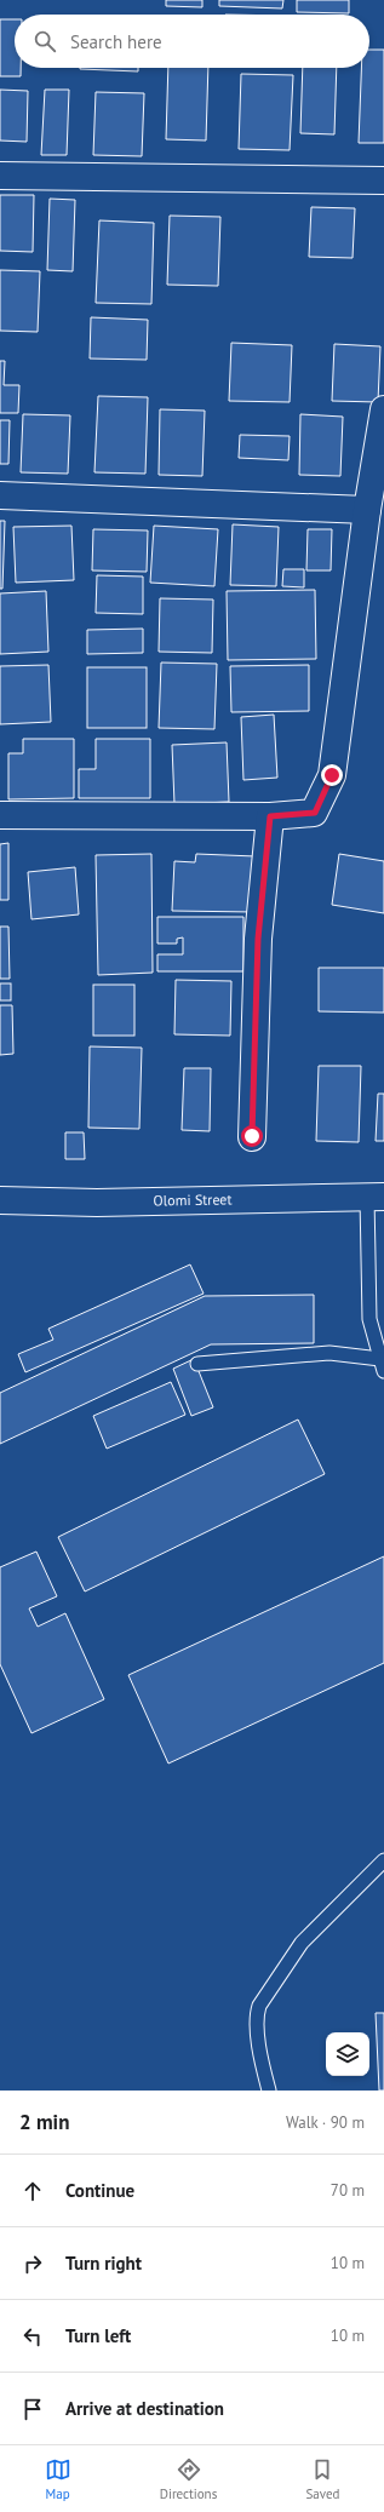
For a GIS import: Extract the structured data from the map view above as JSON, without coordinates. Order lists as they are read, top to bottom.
{
  "streets": {
    "street": ["Olomi Street"]
  },
  "page": {
    "search": "Search here",
    "heading": ["2 min", "Walk · 90 m"],
    "list": [
      ["Continue", "70 m"],
      ["Turn right", "10 m"],
      ["Turn left", "10 m"],
      "Arrive at destination"
    ],
    "nav": ["Map", "Directions", "Saved"]
  }
}
